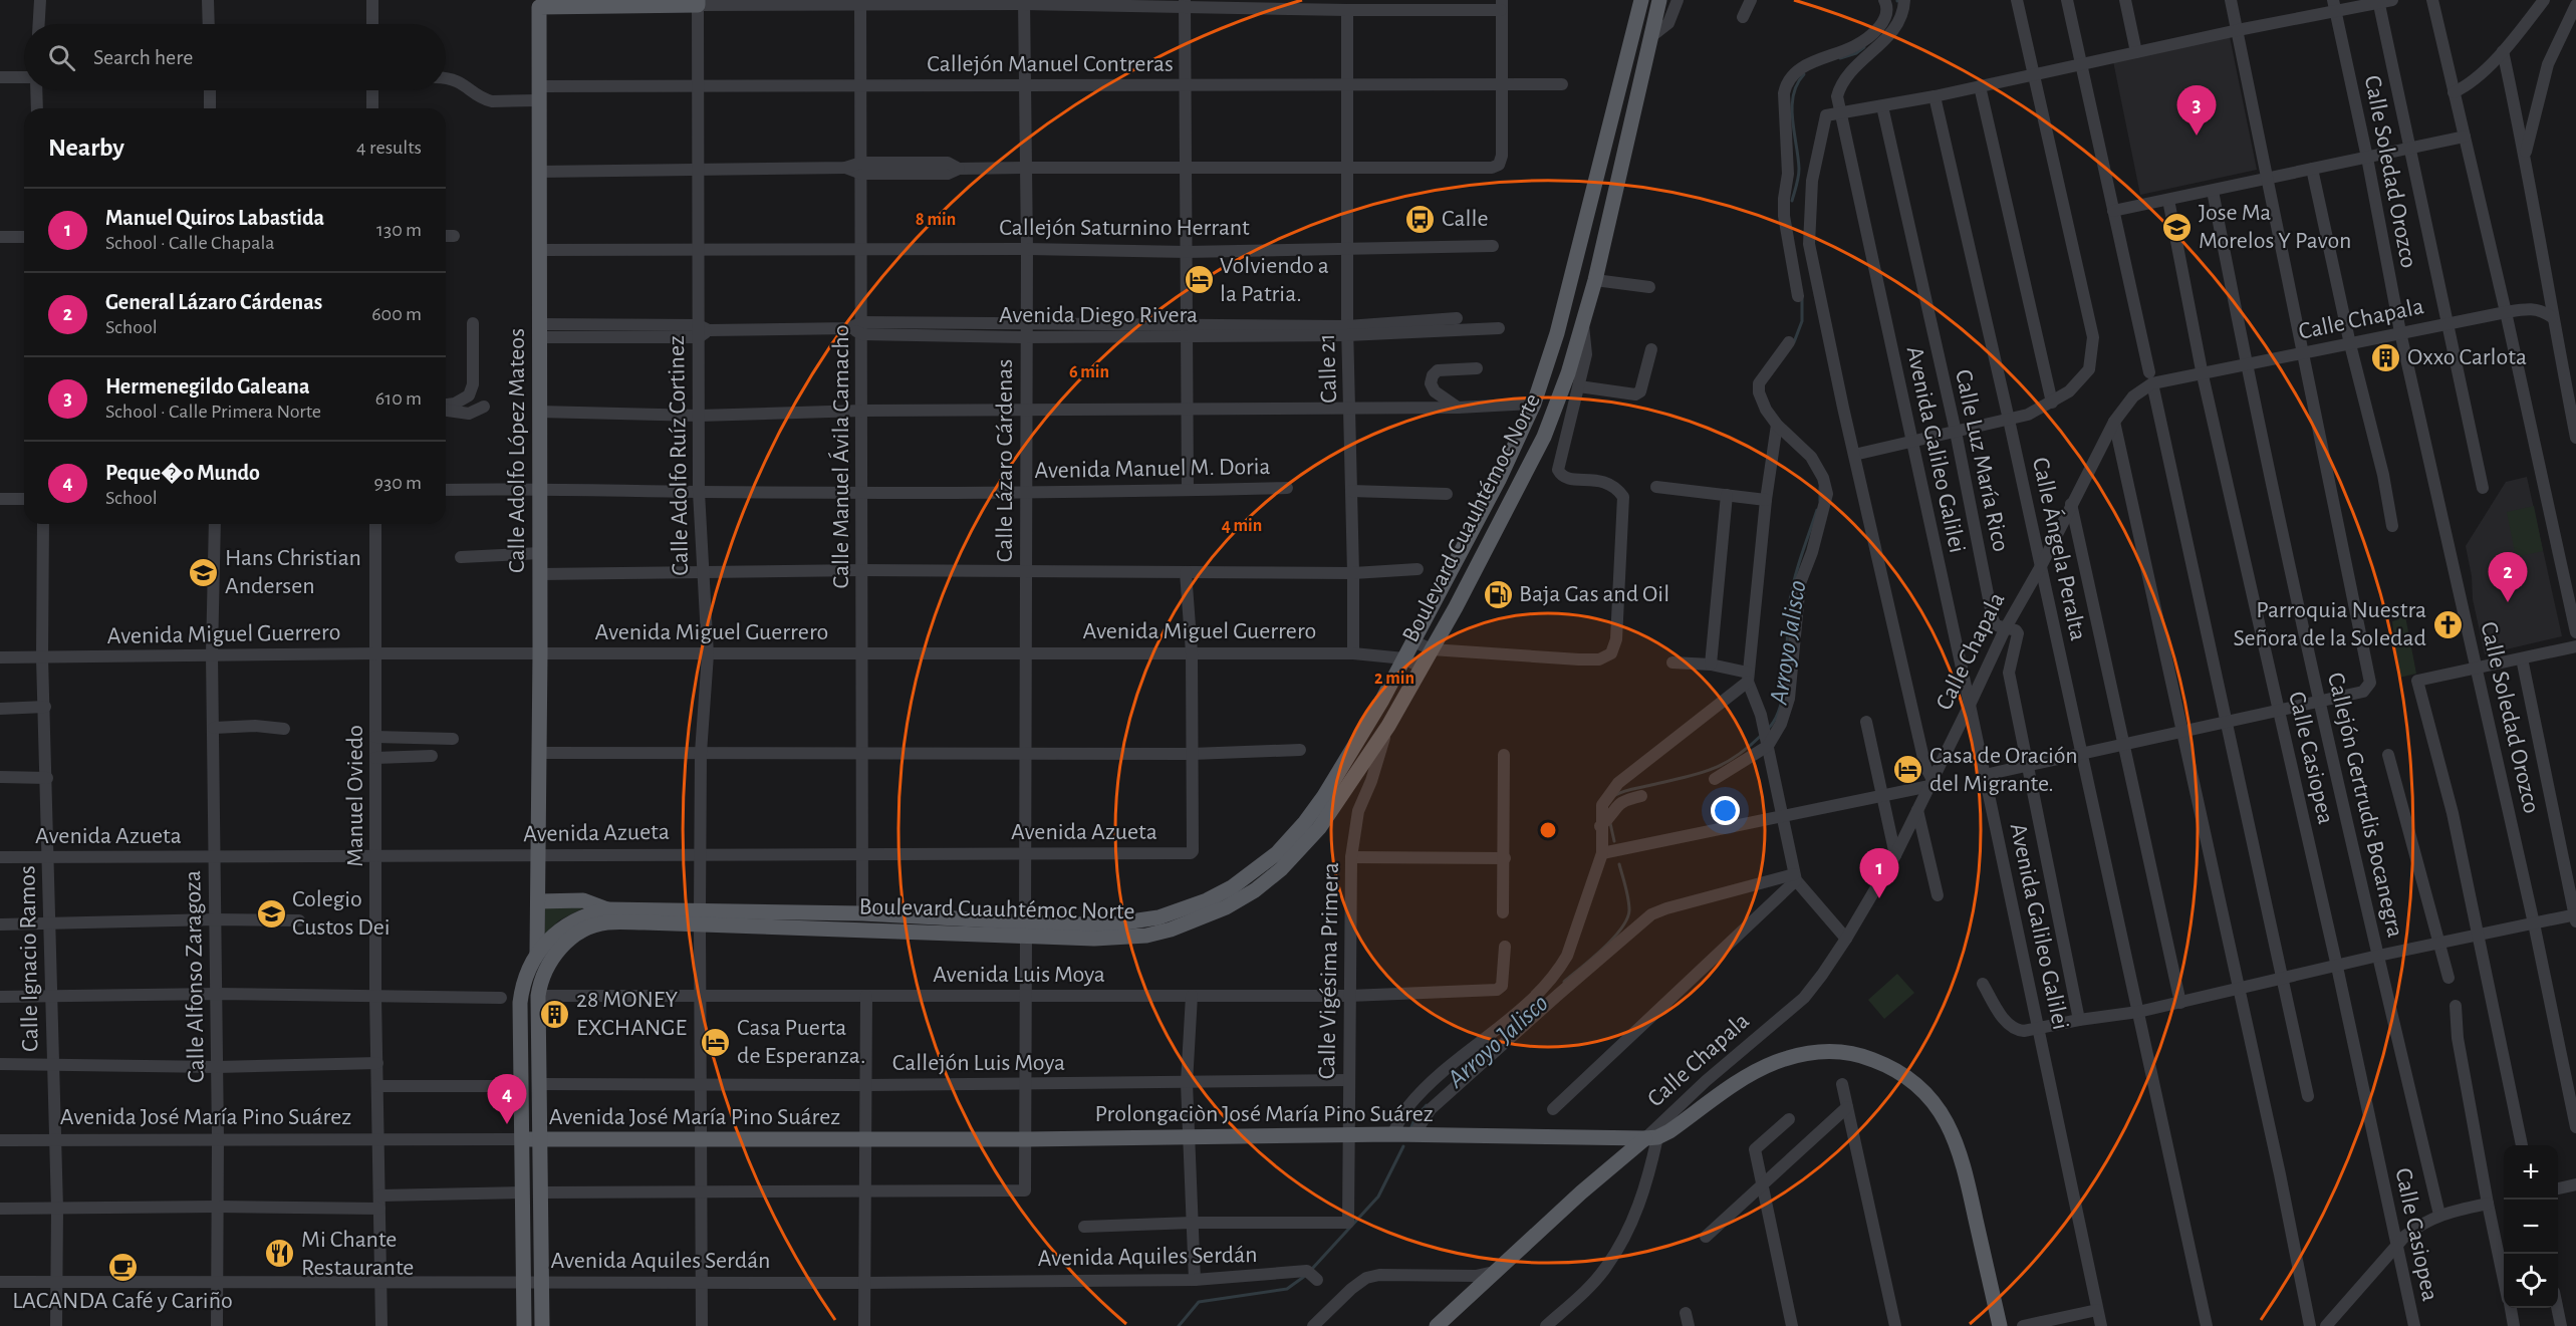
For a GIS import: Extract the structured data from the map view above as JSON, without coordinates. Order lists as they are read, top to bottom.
{
  "streets": {
    "main road": [
      "Calle Chapala",
      "Calle Adolfo López Mateos",
      "Boulevard Cuauhtémoc Norte",
      "Prolongaciòn José María Pino Suárez",
      "Avenida José María Pino Suárez"
    ],
    "street": [
      "Callejón Manuel Contreras",
      "Calle Soledad Orozco",
      "Callejón Saturnino Herrant",
      "Avenida Diego Rivera",
      "Calle 21",
      "Avenida Galileo Galilei",
      "Calle Adolfo Ruíz Cortinez",
      "Calle Manuel Ávila Camacho",
      "Calle Lázaro Cárdenas",
      "Calle Luz María Rico",
      "Avenida Manuel M. Doria",
      "Calle Ángela Peralta",
      "Avenida Miguel Guerrero",
      "Calle Casiopea",
      "Manuel Oviedo",
      "Callejón Gertrudis Bocanegra",
      "Avenida Azueta",
      "Calle Ignacio Ramos",
      "Calle Vigésima Primera",
      "Avenida Luis Moya",
      "Calle Alfonso Zaragoza",
      "Callejón Luis Moya",
      "Avenida Aquiles Serdán"
    ]
  },
  "crossings": [
    ["Callejón Manuel Contreras", "Calle 21"],
    ["Callejón Manuel Contreras", "Calle Adolfo López Mateos"],
    ["Callejón Manuel Contreras", "Calle Adolfo Ruíz Cortinez"],
    ["Callejón Manuel Contreras", "Calle Manuel Ávila Camacho"],
    ["Callejón Manuel Contreras", "Calle Lázaro Cárdenas"],
    ["Calle Soledad Orozco", "Calle Chapala"],
    ["Callejón Saturnino Herrant", "Calle 21"],
    ["Callejón Saturnino Herrant", "Calle Adolfo López Mateos"],
    ["Callejón Saturnino Herrant", "Calle Adolfo Ruíz Cortinez"],
    ["Callejón Saturnino Herrant", "Calle Manuel Ávila Camacho"],
    ["Callejón Saturnino Herrant", "Calle Lázaro Cárdenas"],
    ["Avenida Diego Rivera", "Calle 21"],
    ["Avenida Diego Rivera", "Calle Adolfo López Mateos"],
    ["Avenida Diego Rivera", "Calle Adolfo Ruíz Cortinez"],
    ["Avenida Diego Rivera", "Calle Manuel Ávila Camacho"],
    ["Avenida Diego Rivera", "Calle Lázaro Cárdenas"],
    ["Calle Chapala", "Avenida Galileo Galilei"],
    ["Calle Chapala", "Calle Luz María Rico"],
    ["Calle Chapala", "Calle Ángela Peralta"],
    ["Calle Chapala", "Calle Casiopea"],
    ["Calle Chapala", "Callejón Gertrudis Bocanegra"],
    ["Calle Chapala", "Prolongaciòn José María Pino Suárez"],
    ["Calle 21", "Avenida Miguel Guerrero"],
    ["Calle Adolfo López Mateos", "Avenida Manuel M. Doria"],
    ["Calle Adolfo López Mateos", "Boulevard Cuauhtémoc Norte"],
    ["Calle Adolfo López Mateos", "Avenida Miguel Guerrero"],
    ["Calle Adolfo López Mateos", "Avenida Azueta"],
    ["Calle Adolfo Ruíz Cortinez", "Avenida Manuel M. Doria"],
    ["Calle Adolfo Ruíz Cortinez", "Boulevard Cuauhtémoc Norte"],
    ["Calle Adolfo Ruíz Cortinez", "Avenida Miguel Guerrero"],
    ["Calle Adolfo Ruíz Cortinez", "Avenida Azueta"],
    ["Calle Adolfo Ruíz Cortinez", "Avenida Luis Moya"],
    ["Calle Adolfo Ruíz Cortinez", "Callejón Luis Moya"],
    ["Calle Adolfo Ruíz Cortinez", "Avenida José María Pino Suárez"],
    ["Calle Adolfo Ruíz Cortinez", "Avenida Aquiles Serdán"],
    ["Calle Manuel Ávila Camacho", "Avenida Manuel M. Doria"],
    ["Calle Manuel Ávila Camacho", "Boulevard Cuauhtémoc Norte"],
    ["Calle Manuel Ávila Camacho", "Avenida Miguel Guerrero"],
    ["Calle Manuel Ávila Camacho", "Avenida Azueta"],
    ["Calle Lázaro Cárdenas", "Avenida Manuel M. Doria"],
    ["Calle Lázaro Cárdenas", "Boulevard Cuauhtémoc Norte"],
    ["Calle Lázaro Cárdenas", "Avenida Miguel Guerrero"],
    ["Calle Lázaro Cárdenas", "Avenida Azueta"],
    ["Calle Lázaro Cárdenas", "Avenida Luis Moya"],
    ["Calle Lázaro Cárdenas", "Callejón Luis Moya"],
    ["Calle Lázaro Cárdenas", "Prolongaciòn José María Pino Suárez"],
    ["Calle Lázaro Cárdenas", "Avenida José María Pino Suárez"],
    ["Boulevard Cuauhtémoc Norte", "Avenida Miguel Guerrero"],
    ["Boulevard Cuauhtémoc Norte", "Calle Vigésima Primera"],
    ["Boulevard Cuauhtémoc Norte", "Avenida Luis Moya"],
    ["Boulevard Cuauhtémoc Norte", "Callejón Luis Moya"],
    ["Boulevard Cuauhtémoc Norte", "Avenida José María Pino Suárez"],
    ["Boulevard Cuauhtémoc Norte", "Avenida Aquiles Serdán"],
    ["Avenida Miguel Guerrero", "Manuel Oviedo"],
    ["Avenida Miguel Guerrero", "Calle Ignacio Ramos"],
    ["Avenida Miguel Guerrero", "Calle Alfonso Zaragoza"],
    ["Manuel Oviedo", "Avenida Azueta"],
    ["Manuel Oviedo", "Avenida José María Pino Suárez"],
    ["Manuel Oviedo", "Avenida Aquiles Serdán"],
    ["Avenida Azueta", "Calle Ignacio Ramos"],
    ["Avenida Azueta", "Calle Alfonso Zaragoza"],
    ["Calle Ignacio Ramos", "Avenida José María Pino Suárez"],
    ["Calle Ignacio Ramos", "Avenida Aquiles Serdán"],
    ["Calle Vigésima Primera", "Avenida Luis Moya"],
    ["Calle Vigésima Primera", "Callejón Luis Moya"],
    ["Calle Vigésima Primera", "Prolongaciòn José María Pino Suárez"],
    ["Calle Alfonso Zaragoza", "Avenida José María Pino Suárez"],
    ["Calle Alfonso Zaragoza", "Avenida Aquiles Serdán"],
    ["Prolongaciòn José María Pino Suárez", "Avenida José María Pino Suárez"]
  ],
  "water": ["Arroyo Jalisco"],
  "places": {
    "bus stop": ["Calle"],
    "school or university": ["Jose Ma Morelos Y Pavon", "Hans Christian Andersen", "Colegio Custos Dei"],
    "hotel": ["Volviendo a la Patria.", "Casa de Oración del Migrante.", "Casa Puerta de Esperanza."],
    "building": ["Oxxo Carlota", "28 MONEY EXCHANGE"],
    "fuel station": ["Baja Gas and Oil"],
    "church": ["Parroquia Nuestra Señora de la Soledad"],
    "restaurant": ["Mi Chante Restaurante"],
    "cafe": ["LACANDA Café y Cariño"]
  },
  "page": {
    "search": "Search here",
    "pins": [
      "3",
      "2",
      "1",
      "4"
    ],
    "heading": ["Nearby", "4 results"],
    "list": [
      {
        "mark": "1",
        "name": "Manuel Quiros Labastida",
        "note": "School · Calle Chapala",
        "value": "130 m"
      },
      {
        "mark": "2",
        "name": "General Lázaro Cárdenas",
        "note": "School",
        "value": "600 m"
      },
      {
        "mark": "3",
        "name": "Hermenegildo Galeana",
        "note": "School · Calle Primera Norte",
        "value": "610 m"
      },
      {
        "mark": "4",
        "name": "Peque�o Mundo",
        "note": "School",
        "value": "930 m"
      }
    ],
    "map_buttons": ["+", "−"]
  },
  "rings": [
    "8 min",
    "6 min",
    "4 min",
    "2 min"
  ]
}
